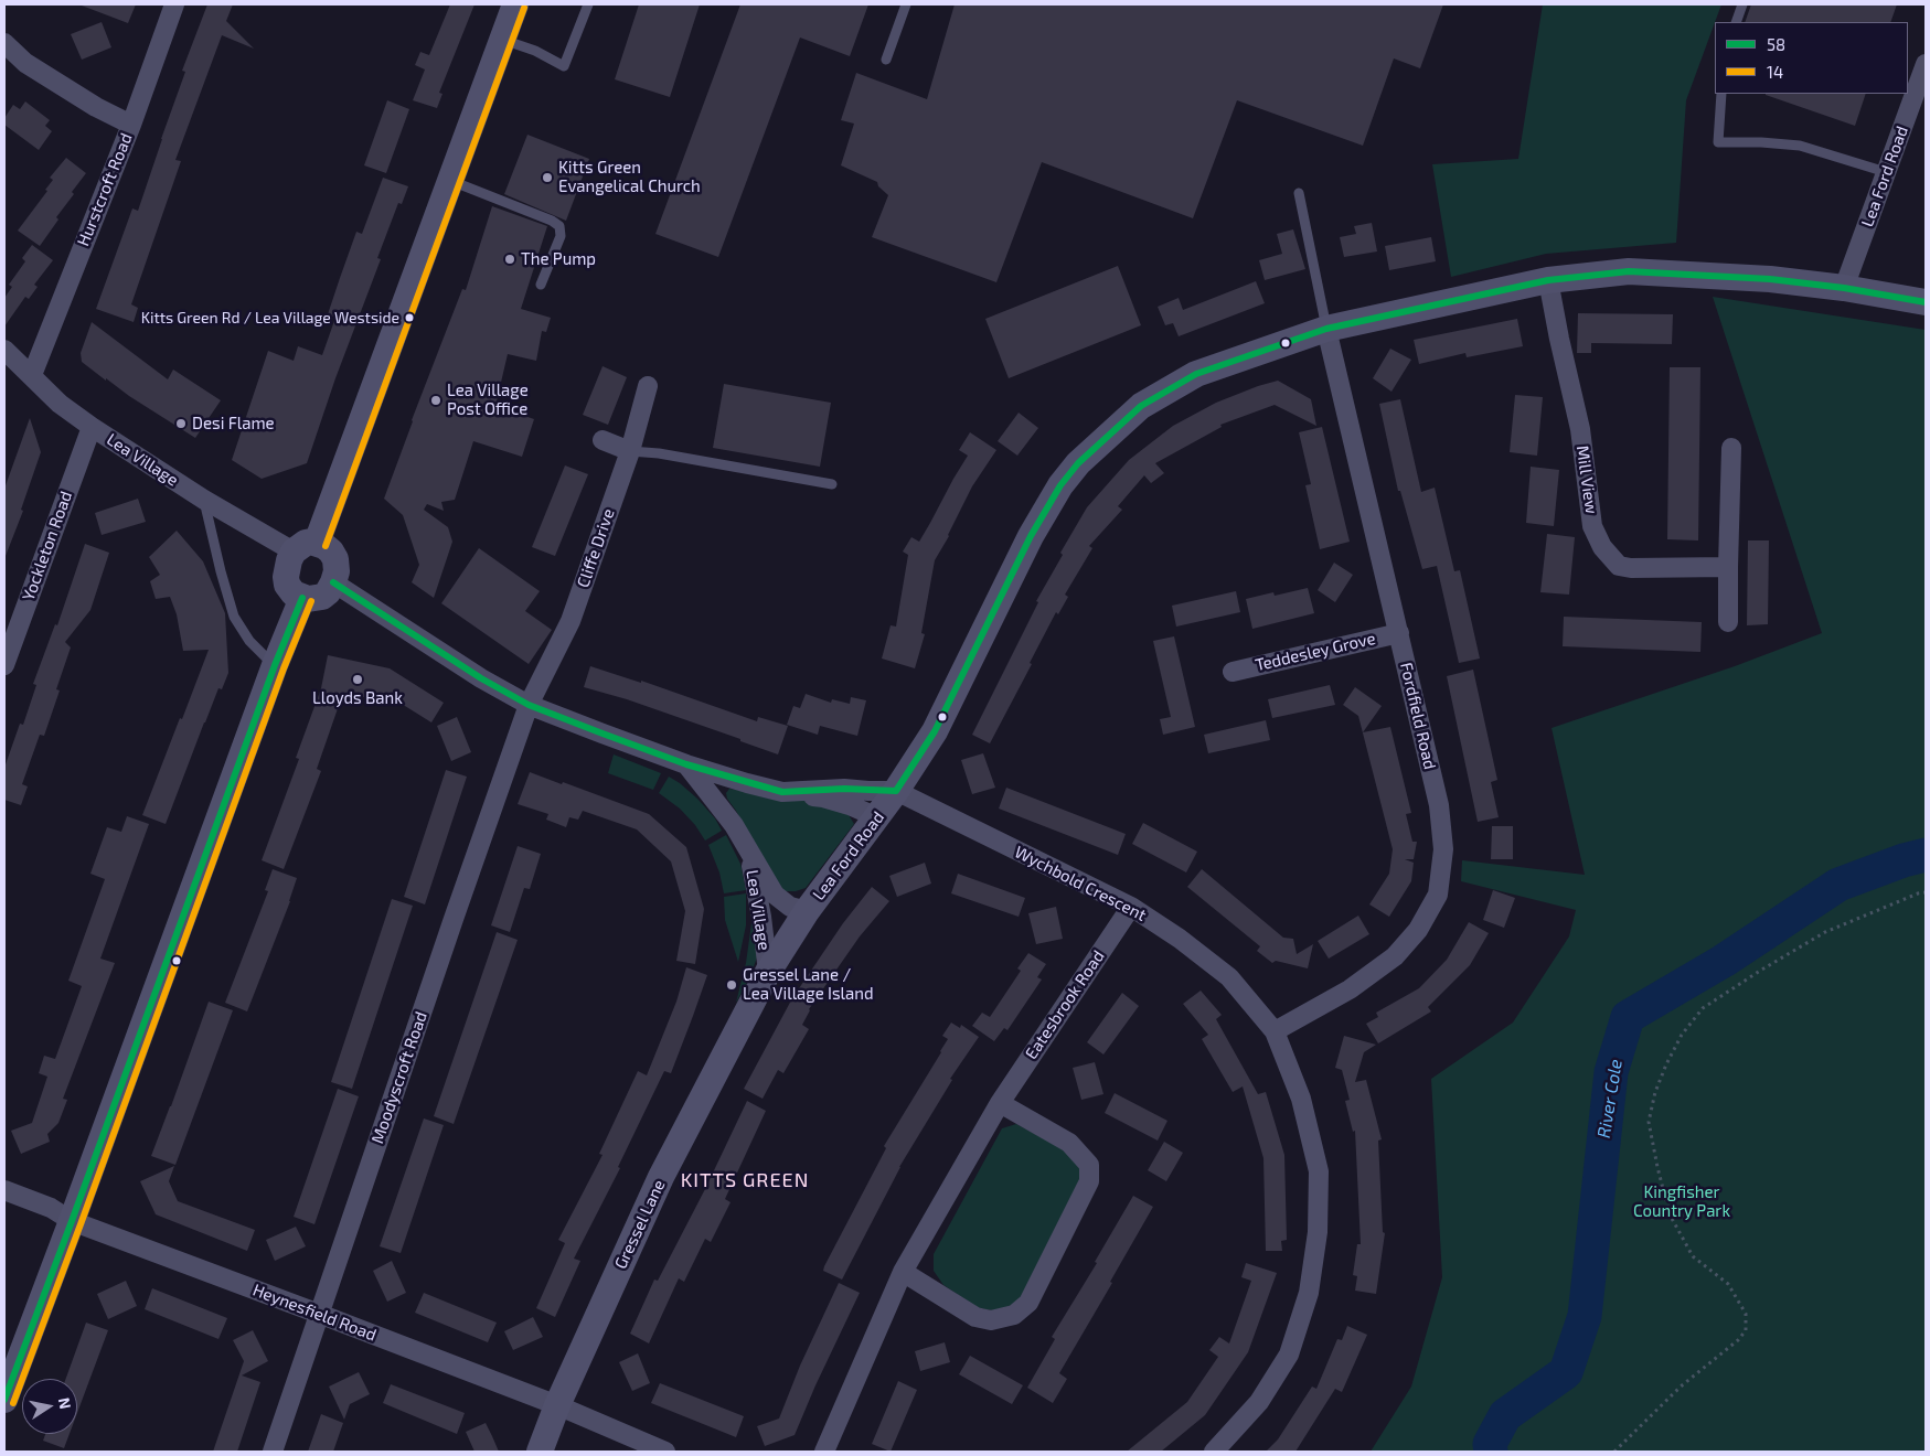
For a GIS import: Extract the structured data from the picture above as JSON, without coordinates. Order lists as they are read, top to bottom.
{
  "streets": {
    "street": [
      "Lea Ford Road",
      "Hurstcroft Road",
      "Lea Village",
      "Mill View",
      "Yockleton Road",
      "Cliffe Drive",
      "Teddesley Grove",
      "Fordfield Road",
      "Wychbold Crescent",
      "Eatesbrook Road",
      "Moodyscroft Road",
      "Gressel Lane",
      "Heynesfield Road"
    ]
  },
  "crossings": [
    ["Lea Ford Road", "Lea Village"],
    ["Lea Ford Road", "Mill View"],
    ["Lea Ford Road", "Fordfield Road"],
    ["Lea Ford Road", "Wychbold Crescent"],
    ["Lea Ford Road", "Gressel Lane"],
    ["Hurstcroft Road", "Lea Village"],
    ["Lea Village", "Yockleton Road"],
    ["Lea Village", "Cliffe Drive"],
    ["Lea Village", "Wychbold Crescent"],
    ["Lea Village", "Moodyscroft Road"],
    ["Lea Village", "Gressel Lane"],
    ["Cliffe Drive", "Moodyscroft Road"],
    ["Teddesley Grove", "Fordfield Road"],
    ["Fordfield Road", "Wychbold Crescent"],
    ["Wychbold Crescent", "Eatesbrook Road"],
    ["Moodyscroft Road", "Heynesfield Road"],
    ["Gressel Lane", "Heynesfield Road"]
  ],
  "districts": ["KITTS GREEN"],
  "water": ["River Cole"],
  "parks": ["Kingfisher Country Park"],
  "places": [
    "Kitts Green Evangelical Church",
    "The Pump",
    "Kitts Green Rd / Lea Village Westside",
    "Lea Village Post Office",
    "Desi Flame",
    "Lloyds Bank",
    "Gressel Lane / Lea Village Island"
  ],
  "lines": ["transit line 14", "transit line 58"],
  "legend": ["58", "14"],
  "north": "right"
}
